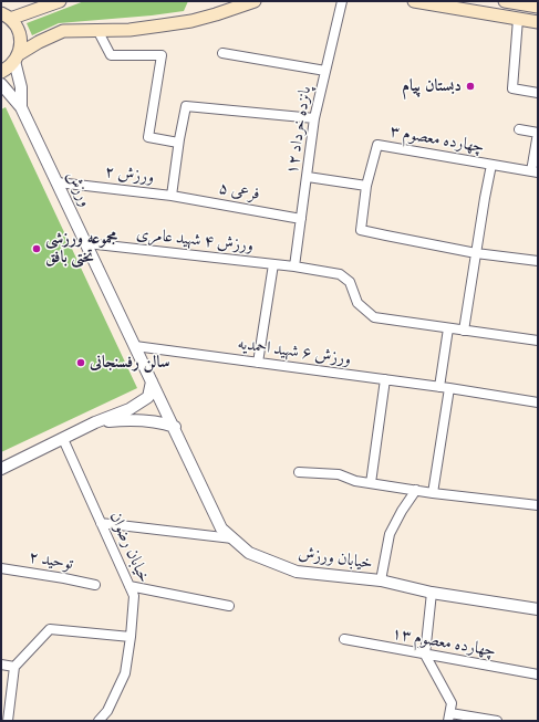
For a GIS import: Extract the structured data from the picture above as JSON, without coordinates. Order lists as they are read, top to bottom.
{
  "streets": {
    "street": [
      "پانزده خرداد ۱۲",
      "چهارده معصوم ۳",
      "ورزش ۲",
      "ورزش",
      "فرعی ۵",
      "ورزش ۴ شهید عامری",
      "ورزش ۶ شهید احمدیه",
      "خیابان رضوان",
      "خیابان ورزش",
      "توحید ۲",
      "چهارده معصوم ۱۳"
    ]
  },
  "crossings": [
    ["پانزده خرداد ۱۲", "فرعی ۵"],
    ["پانزده خرداد ۱۲", "ورزش ۴ شهید عامری"],
    ["ورزش ۲", "ورزش"],
    ["ورزش ۲", "فرعی ۵"],
    ["ورزش", "ورزش ۴ شهید عامری"],
    ["ورزش", "ورزش ۶ شهید احمدیه"],
    ["ورزش", "خیابان ورزش"],
    ["ورزش ۴ شهید عامری", "ورزش ۶ شهید احمدیه"]
  ],
  "places": ["دبستان پیام", "مجموعه ورزشی تختی بافق", "سالن رفسنجانی"]
}
